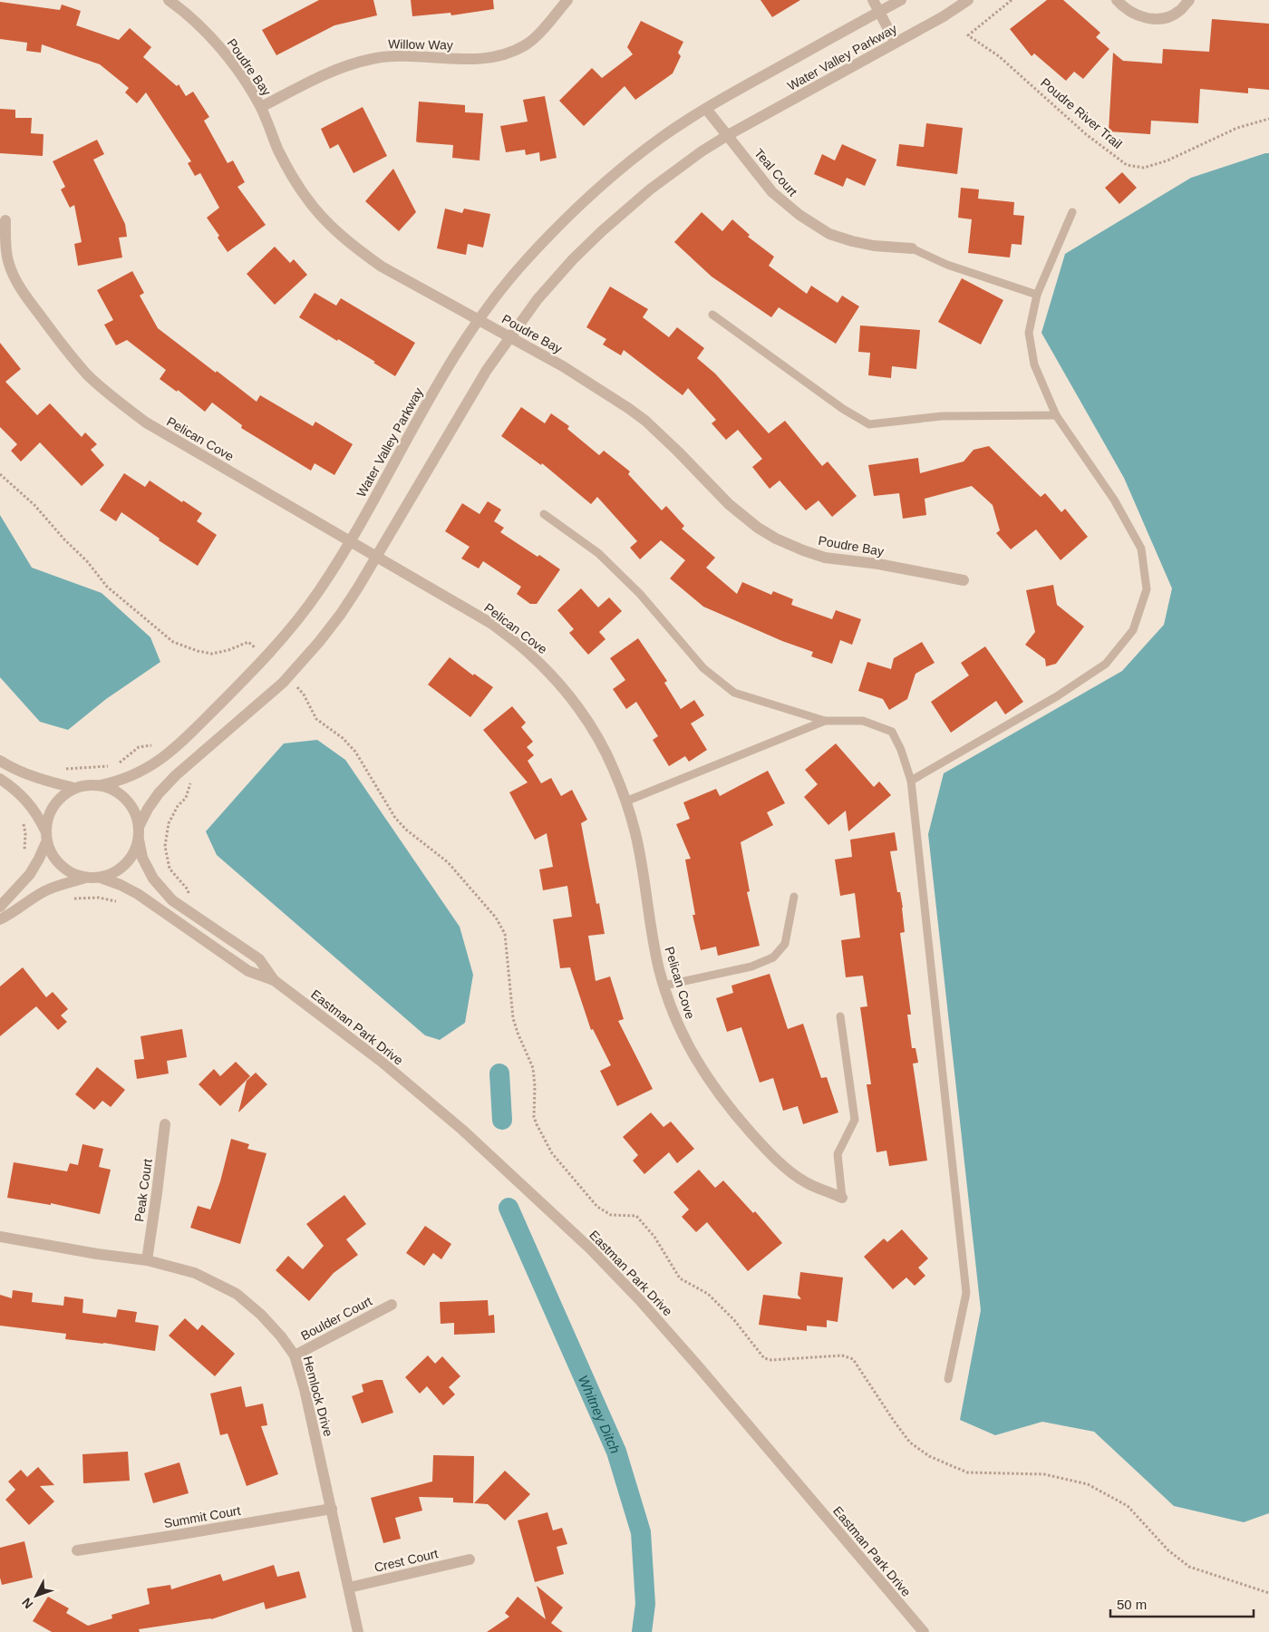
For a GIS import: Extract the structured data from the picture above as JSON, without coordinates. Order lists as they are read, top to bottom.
{
  "streets": {
    "street": [
      "Willow Way",
      "Water Valley Parkway",
      "Poudre Bay",
      "Teal Court",
      "Pelican Cove",
      "Eastman Park Drive",
      "Peak Court",
      "Boulder Court",
      "Hemlock Drive",
      "Summit Court",
      "Crest Court"
    ],
    "path": ["Poudre River Trail"]
  },
  "crossings": [
    ["Willow Way", "Poudre Bay"],
    ["Water Valley Parkway", "Poudre Bay"],
    ["Water Valley Parkway", "Teal Court"],
    ["Water Valley Parkway", "Pelican Cove"],
    ["Water Valley Parkway", "Eastman Park Drive"],
    ["Peak Court", "Hemlock Drive"],
    ["Boulder Court", "Hemlock Drive"],
    ["Hemlock Drive", "Summit Court"],
    ["Hemlock Drive", "Crest Court"]
  ],
  "water": ["Whitney Ditch"],
  "scale_bar": "50 m",
  "north": "bottom left"
}
